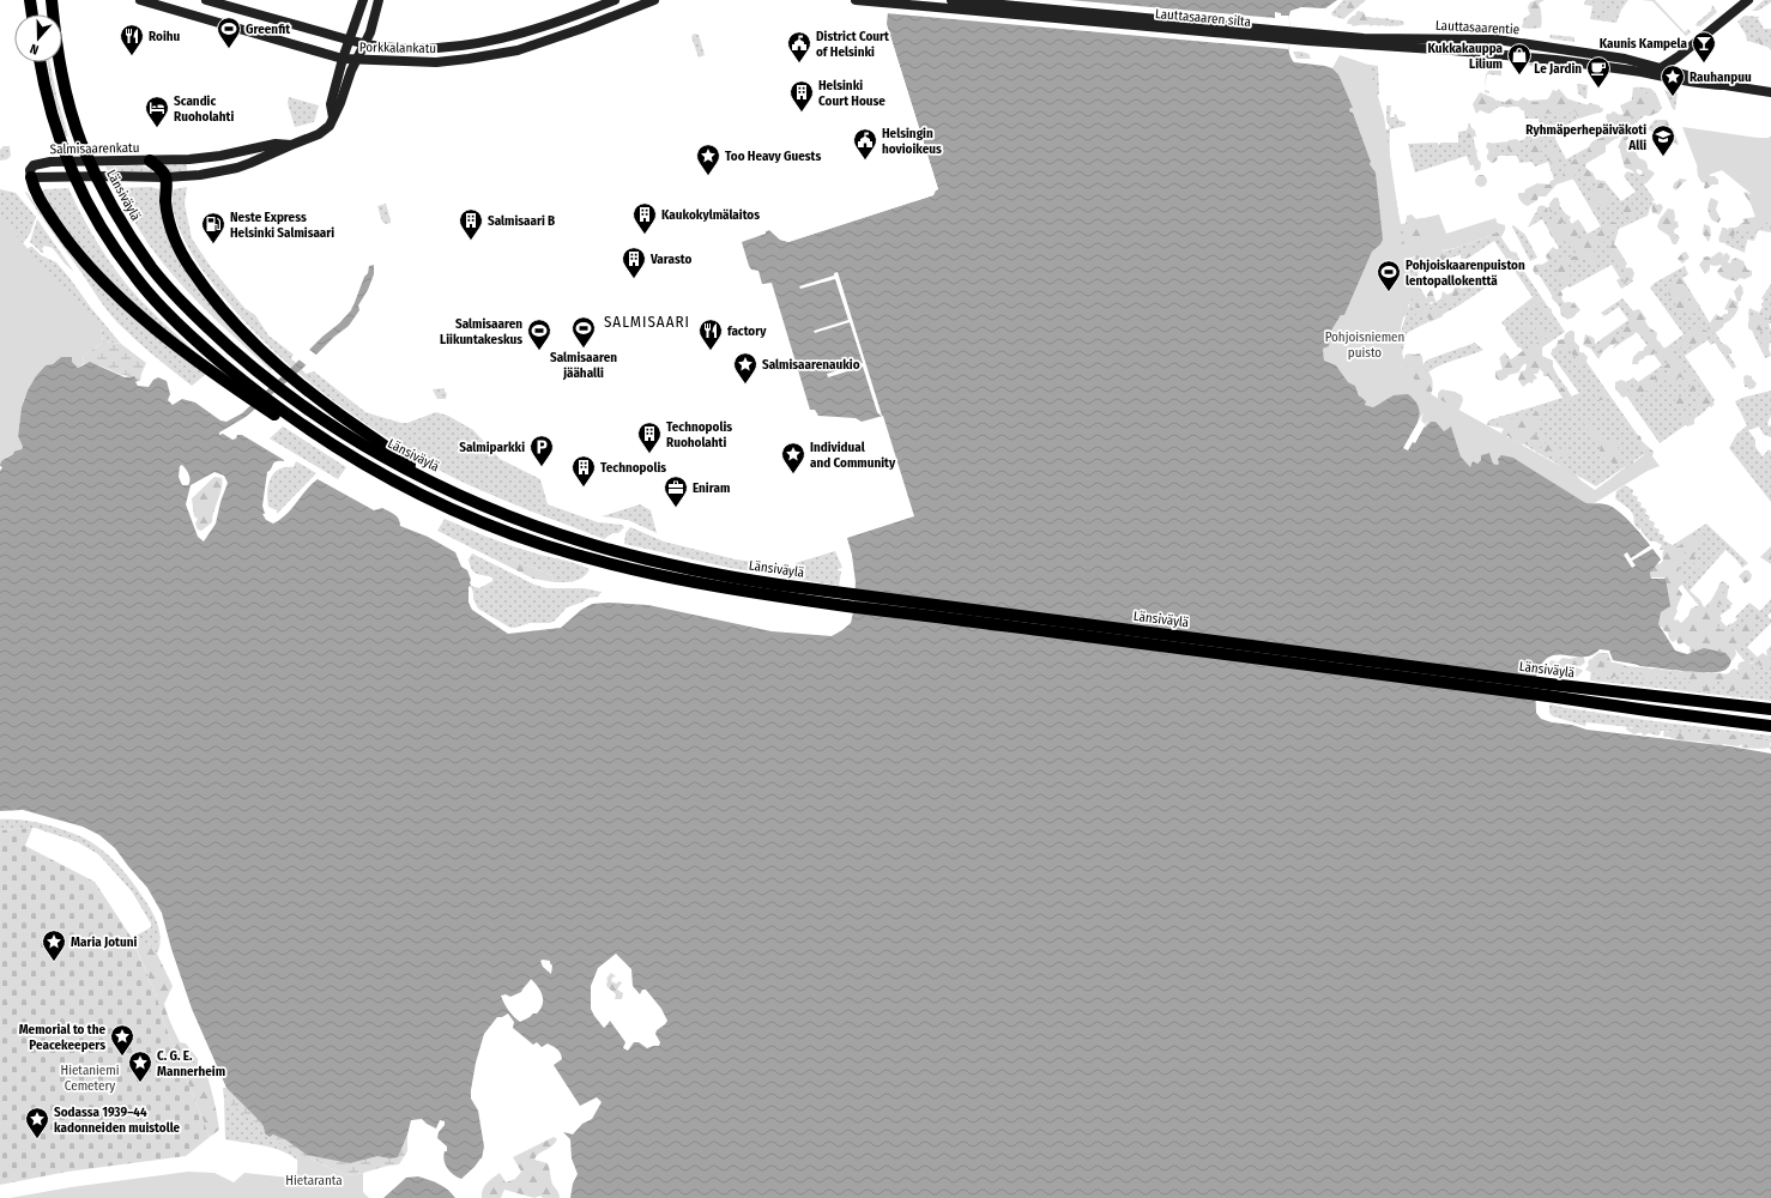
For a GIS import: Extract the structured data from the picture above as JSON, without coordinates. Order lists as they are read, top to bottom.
{
  "streets": {
    "highway": ["Länsiväylä"],
    "main road": [
      "Lauttasaaren silta",
      "Lauttasaarentie",
      "Porkkalankatu",
      "Salmisaarenkatu"
    ]
  },
  "crossings": [
    ["Lauttasaaren silta", "Lauttasaarentie"],
    ["Porkkalankatu", "Salmisaarenkatu"]
  ],
  "districts": ["SALMISAARI"],
  "parks": ["Pohjoisniemen puisto", "Hietaniemi Cemetery", "Hietaranta"],
  "places": {
    "sports": [
      "Greenfit",
      "Pohjoiskaarenpuiston lentopallokenttä",
      "Salmisaaren jäähalli",
      "Salmisaaren Liikuntakeskus"
    ],
    "restaurant": ["Roihu", "factory"],
    "public building": ["District Court of Helsinki", "Helsingin hovioikeus"],
    "bar": ["Kaunis Kampela"],
    "shop": ["Kukkakauppa Lilium"],
    "cafe": ["Le Jardin"],
    "place": [
      "Rauhanpuu",
      "Too Heavy Guests",
      "Salmisaarenaukio",
      "Individual and Community",
      "Maria Jotuni",
      "Memorial to the Peacekeepers",
      "C. G. E. Mannerheim",
      "Sodassa 1939–44 kadonneiden muistolle"
    ],
    "building": [
      "Helsinki Court House",
      "Kaukokylmälaitos",
      "Salmisaari B",
      "Varasto",
      "Technopolis Ruoholahti",
      "Technopolis"
    ],
    "hotel": ["Scandic Ruoholahti"],
    "school or university": ["Ryhmäperhepäiväkoti Alli"],
    "fuel station": ["Neste Express Helsinki Salmisaari"],
    "parking": ["Salmiparkki"],
    "office": ["Eniram"]
  },
  "north": "bottom"
}
